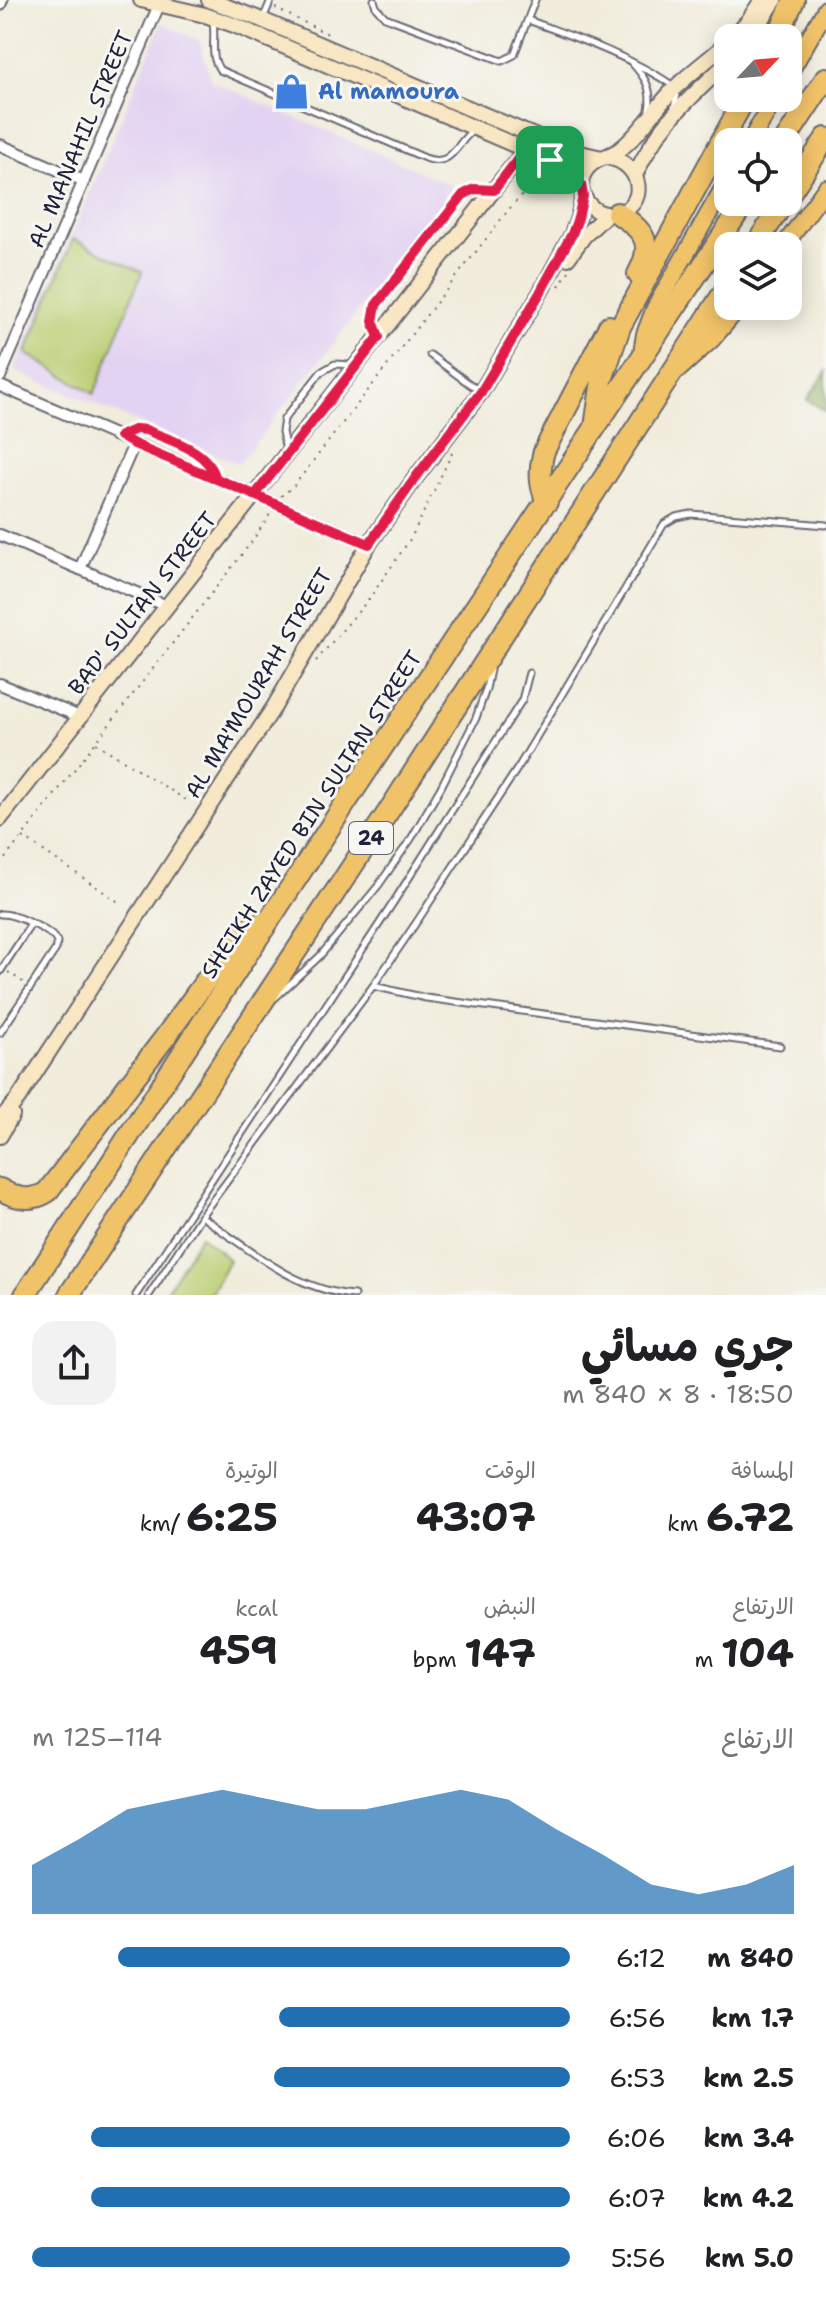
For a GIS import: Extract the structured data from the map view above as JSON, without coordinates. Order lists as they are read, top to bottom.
{
  "streets": {
    "highway": ["SHEIKH ZAYED BIN SULTAN STREET", "24"],
    "street": ["AL MANAHIL STREET", "BAD' SULTAN STREET", "AL MA'MOURAH STREET"]
  },
  "places": {
    "shop": ["Al mamoura"]
  },
  "north": "top right",
  "page": {
    "heading": ["جري مسائي", "18:50 · 8 × 840 m"],
    "stats": [
      ["المسافة", "6.72 km"],
      ["الوقت", "43:07"],
      ["الوتيرة", "6:25 /km"],
      ["الارتفاع", "104 m"],
      ["النبض", "147 bpm"],
      ["kcal", "459"]
    ],
    "chart": ["الارتفاع", "114–125 m"],
    "list": [
      {
        "name": "840 m",
        "note": "6:12"
      },
      {
        "name": "1.7 km",
        "note": "6:56"
      },
      {
        "name": "2.5 km",
        "note": "6:53"
      },
      {
        "name": "3.4 km",
        "note": "6:06"
      },
      {
        "name": "4.2 km",
        "note": "6:07"
      },
      {
        "name": "5.0 km",
        "note": "5:56"
      }
    ]
  }
}
